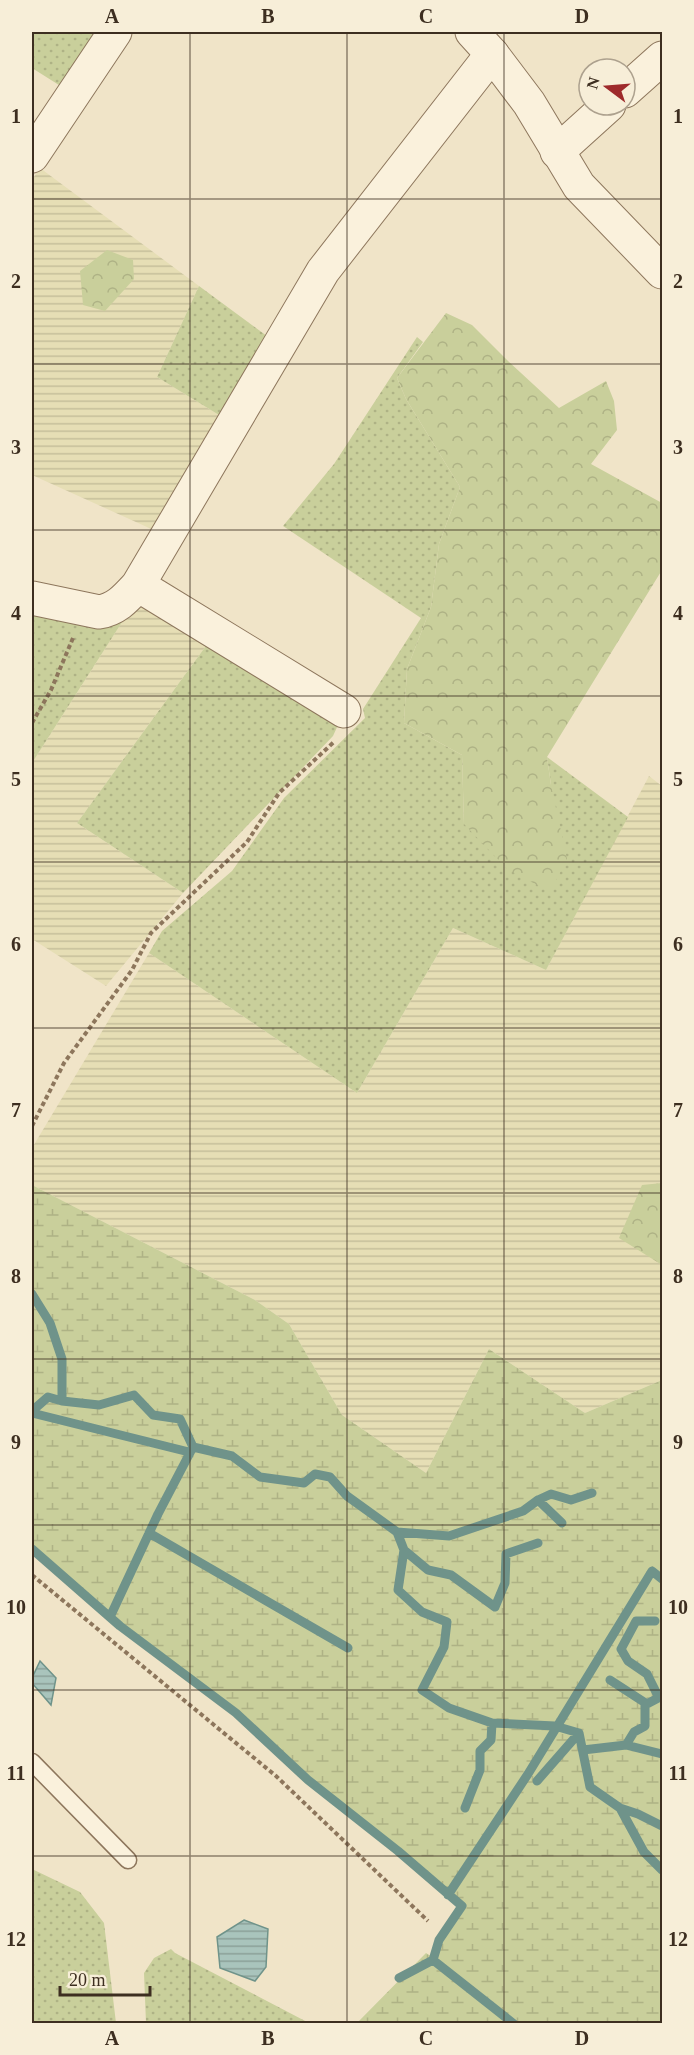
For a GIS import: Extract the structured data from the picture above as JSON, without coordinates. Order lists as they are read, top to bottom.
{
  "scale_bar": "20 m",
  "north": "left",
  "grid": {
    "columns": [
      "A",
      "B",
      "C",
      "D"
    ],
    "rows": [
      "1",
      "2",
      "3",
      "4",
      "5",
      "6",
      "7",
      "8",
      "9",
      "10",
      "11",
      "12"
    ]
  }
}
